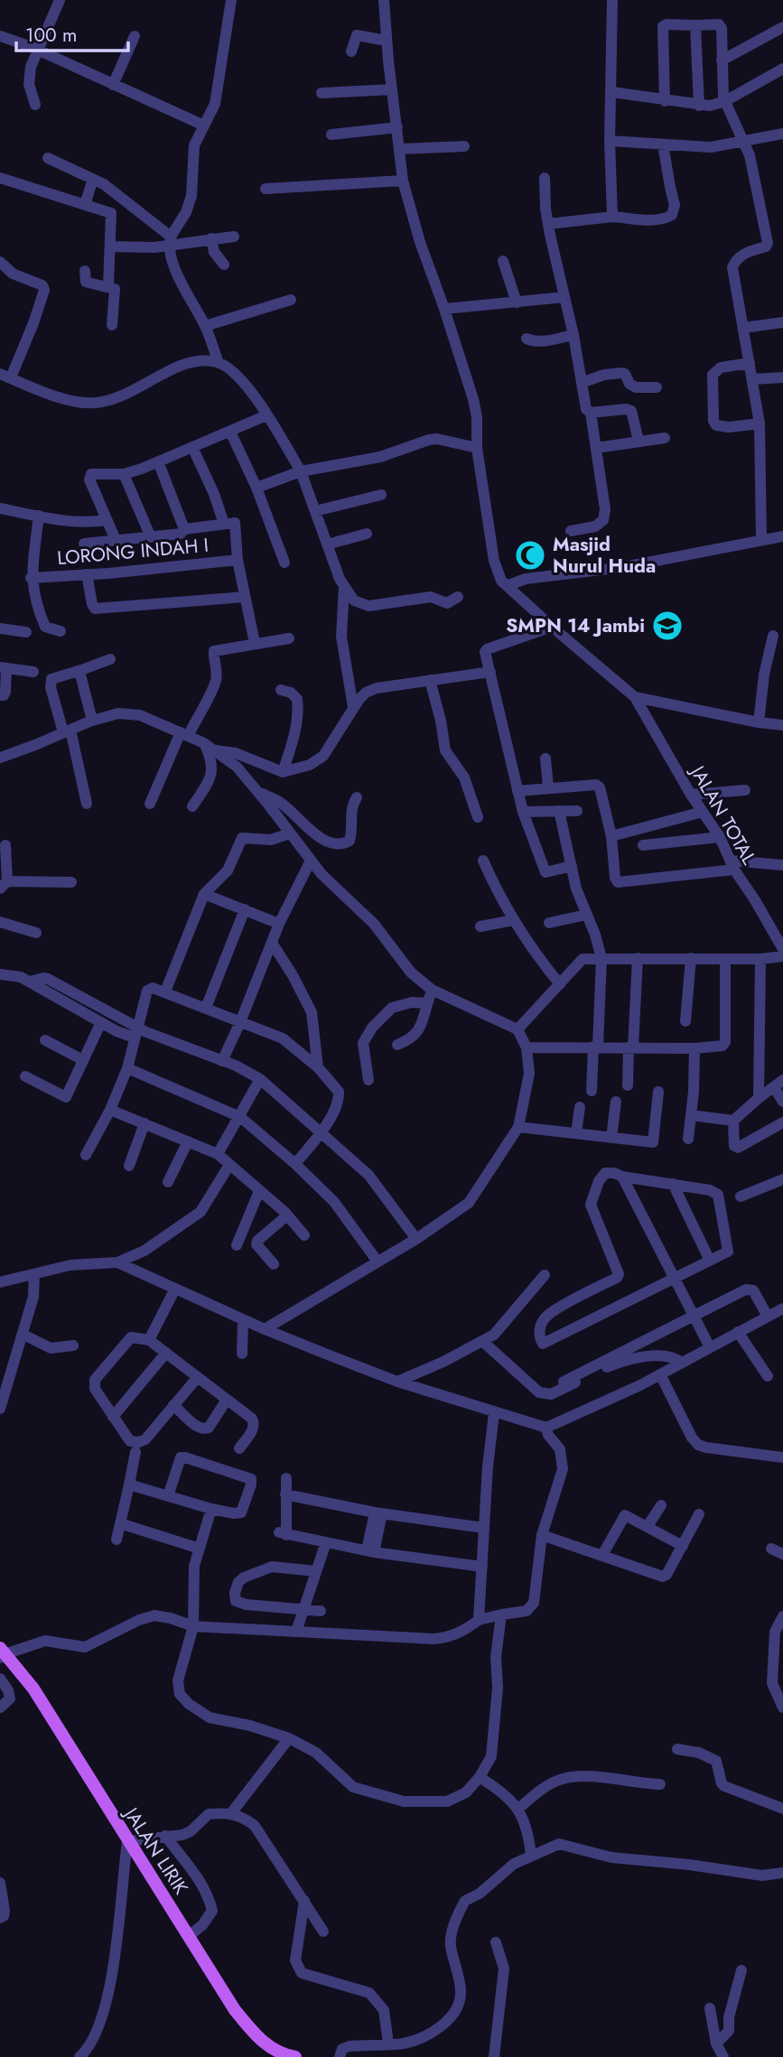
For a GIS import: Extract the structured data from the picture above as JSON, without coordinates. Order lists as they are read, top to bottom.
{
  "streets": {
    "main road": ["JALAN LIRIK"],
    "street": ["LORONG INDAH I", "JALAN TOTAL"]
  },
  "places": {
    "mosque": ["Masjid Nurul Huda"],
    "school or university": ["SMPN 14 Jambi"]
  },
  "scale_bar": "100 m"
}
